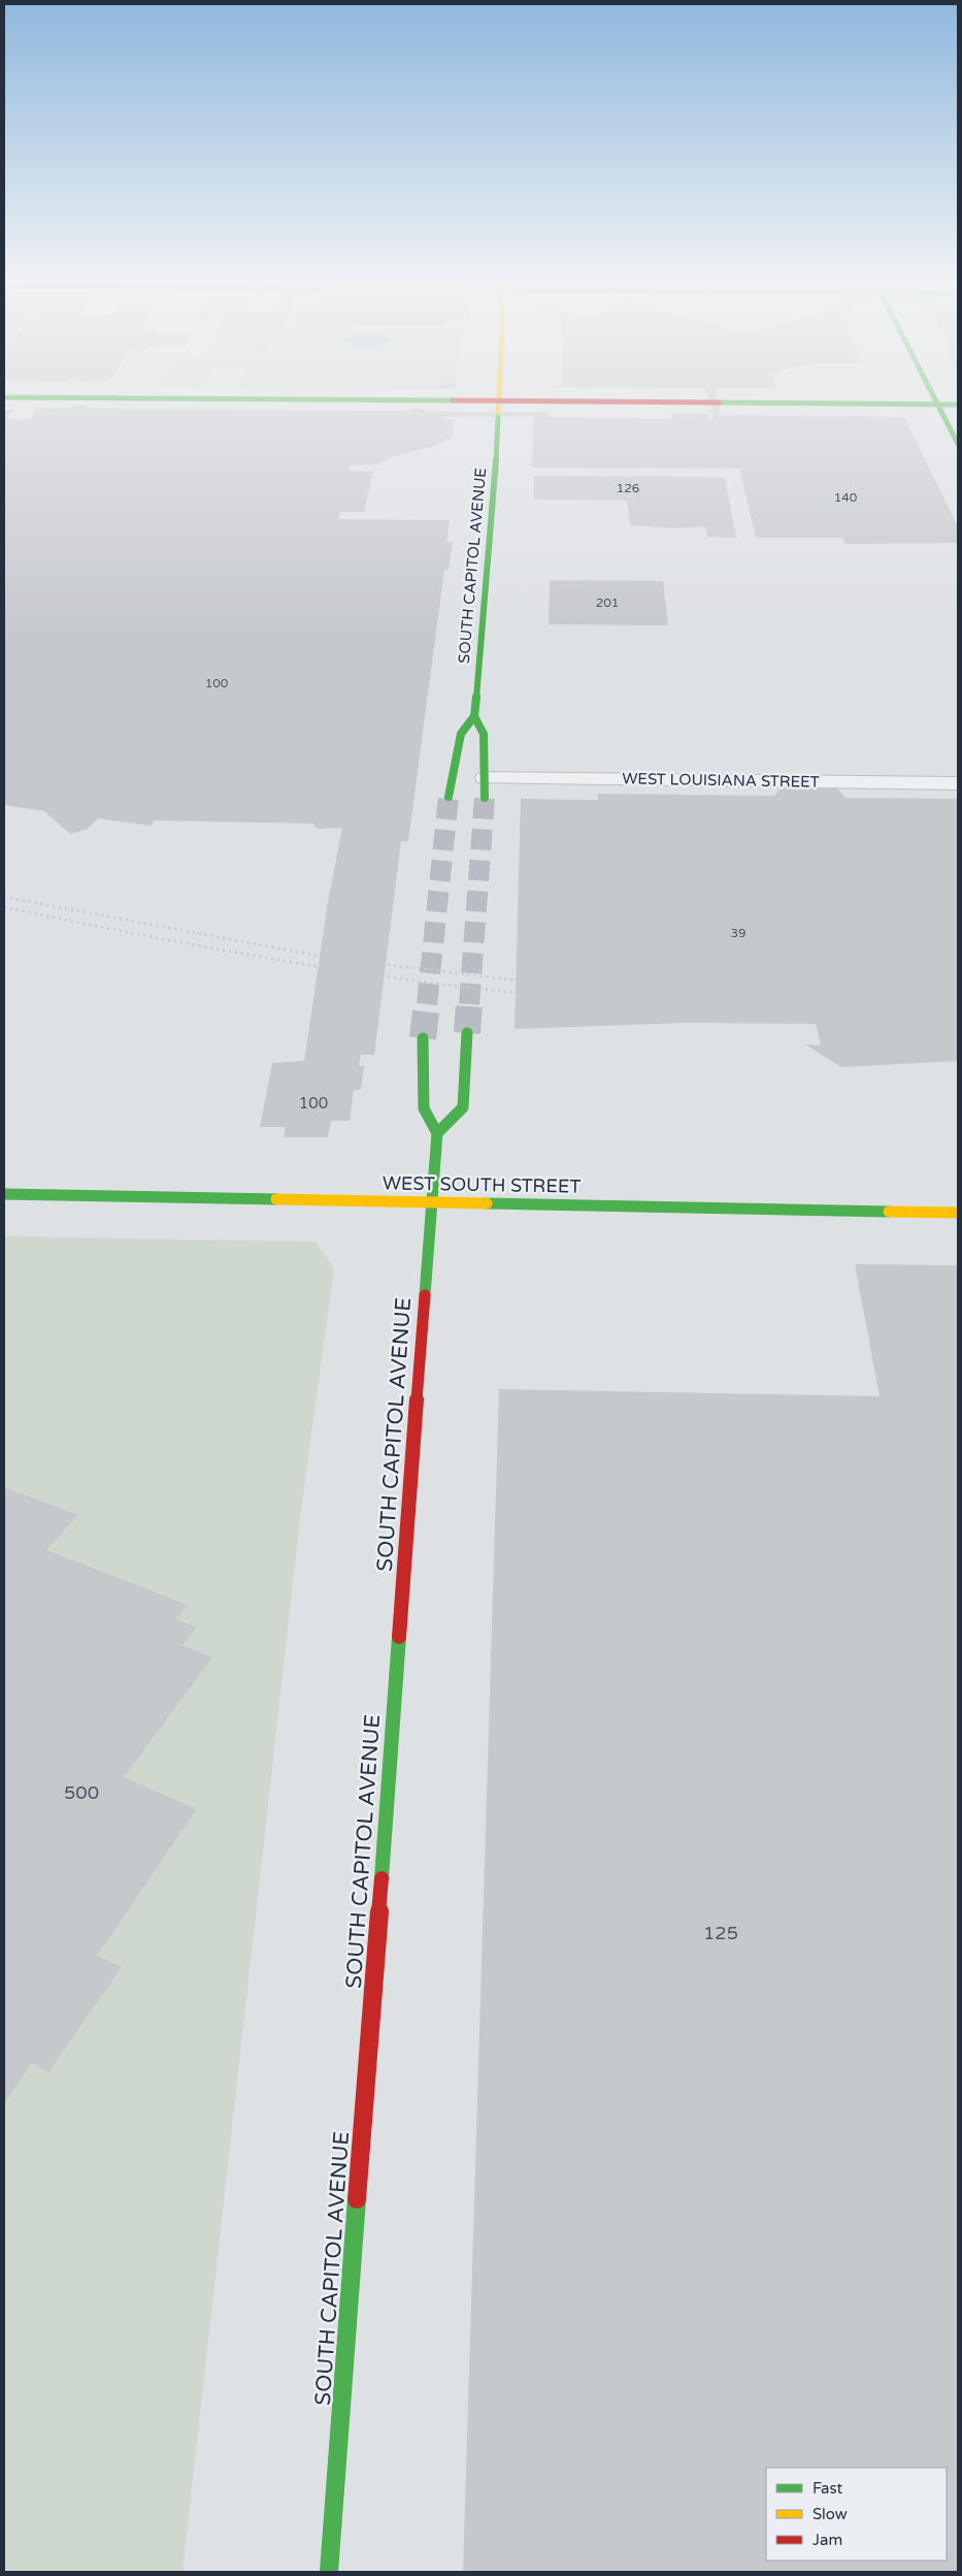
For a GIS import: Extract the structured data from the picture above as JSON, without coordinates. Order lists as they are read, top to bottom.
{
  "streets": {
    "main road": ["SOUTH CAPITOL AVENUE", "WEST SOUTH STREET"],
    "street": ["WEST LOUISIANA STREET"]
  },
  "crossings": [
    ["SOUTH CAPITOL AVENUE", "WEST LOUISIANA STREET"],
    ["SOUTH CAPITOL AVENUE", "WEST SOUTH STREET"]
  ],
  "house_numbers": [
    "126",
    "140",
    "201",
    "100",
    "39",
    "100",
    "500",
    "125"
  ],
  "legend": ["Fast", "Slow", "Jam"]
}
